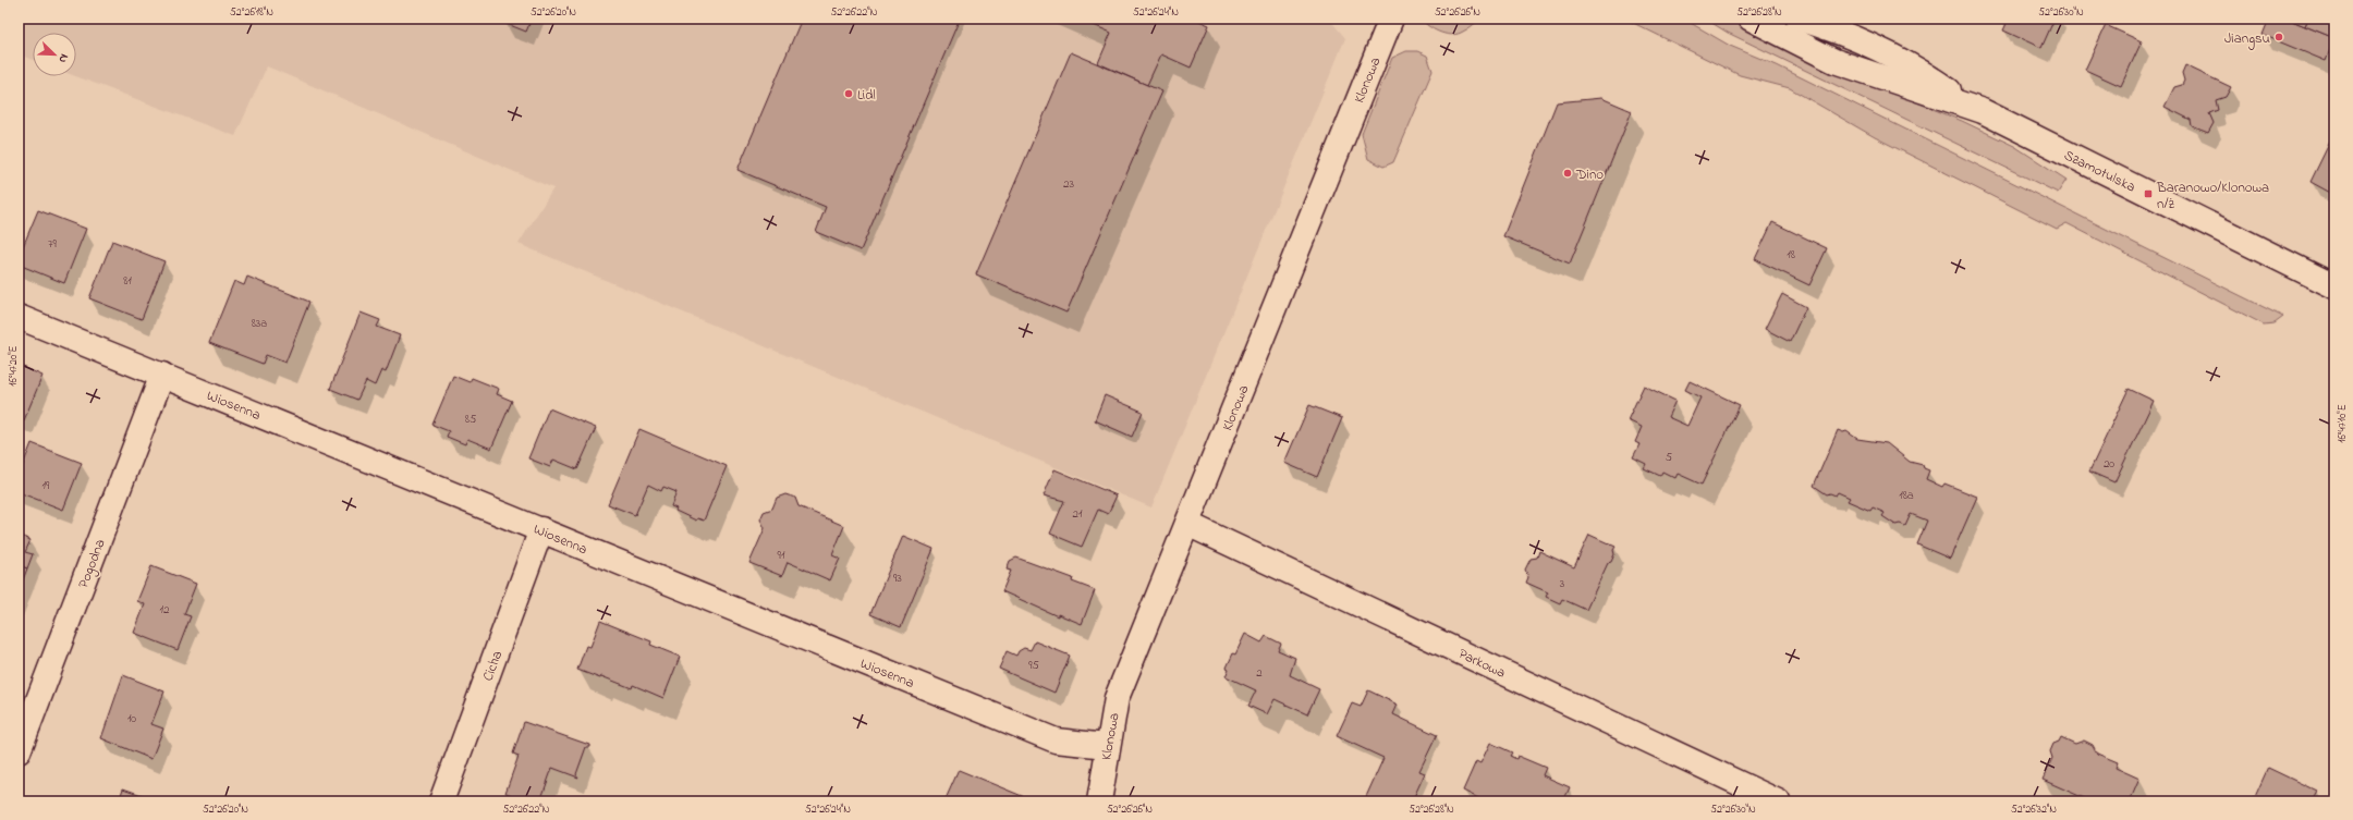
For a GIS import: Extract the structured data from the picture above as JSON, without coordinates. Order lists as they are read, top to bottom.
{
  "streets": {
    "street": [
      "Klonowa",
      "Szamotulska",
      "Wiosenna",
      "Pogodna",
      "Parkowa",
      "Cicha"
    ]
  },
  "crossings": [
    ["Klonowa", "Wiosenna"],
    ["Klonowa", "Parkowa"],
    ["Wiosenna", "Pogodna"],
    ["Wiosenna", "Cicha"]
  ],
  "places": {
    "other": ["Jiangsu", "Lidl", "Dino"],
    "transit": ["Baranowo/Klonowa n/ż"]
  },
  "house_numbers": [
    "23",
    "79",
    "18",
    "81",
    "83a",
    "85",
    "5",
    "20",
    "19",
    "18a",
    "21",
    "91",
    "93",
    "3",
    "12",
    "95",
    "2",
    "10"
  ],
  "north": "bottom right",
  "coordinates": [
    "52°26'18\"N",
    "52°26'20\"N",
    "52°26'22\"N",
    "52°26'24\"N",
    "52°26'26\"N",
    "52°26'28\"N",
    "52°26'30\"N",
    "16°47'20\"E",
    "16°47'10\"E",
    "52°26'32\"N"
  ]
}
